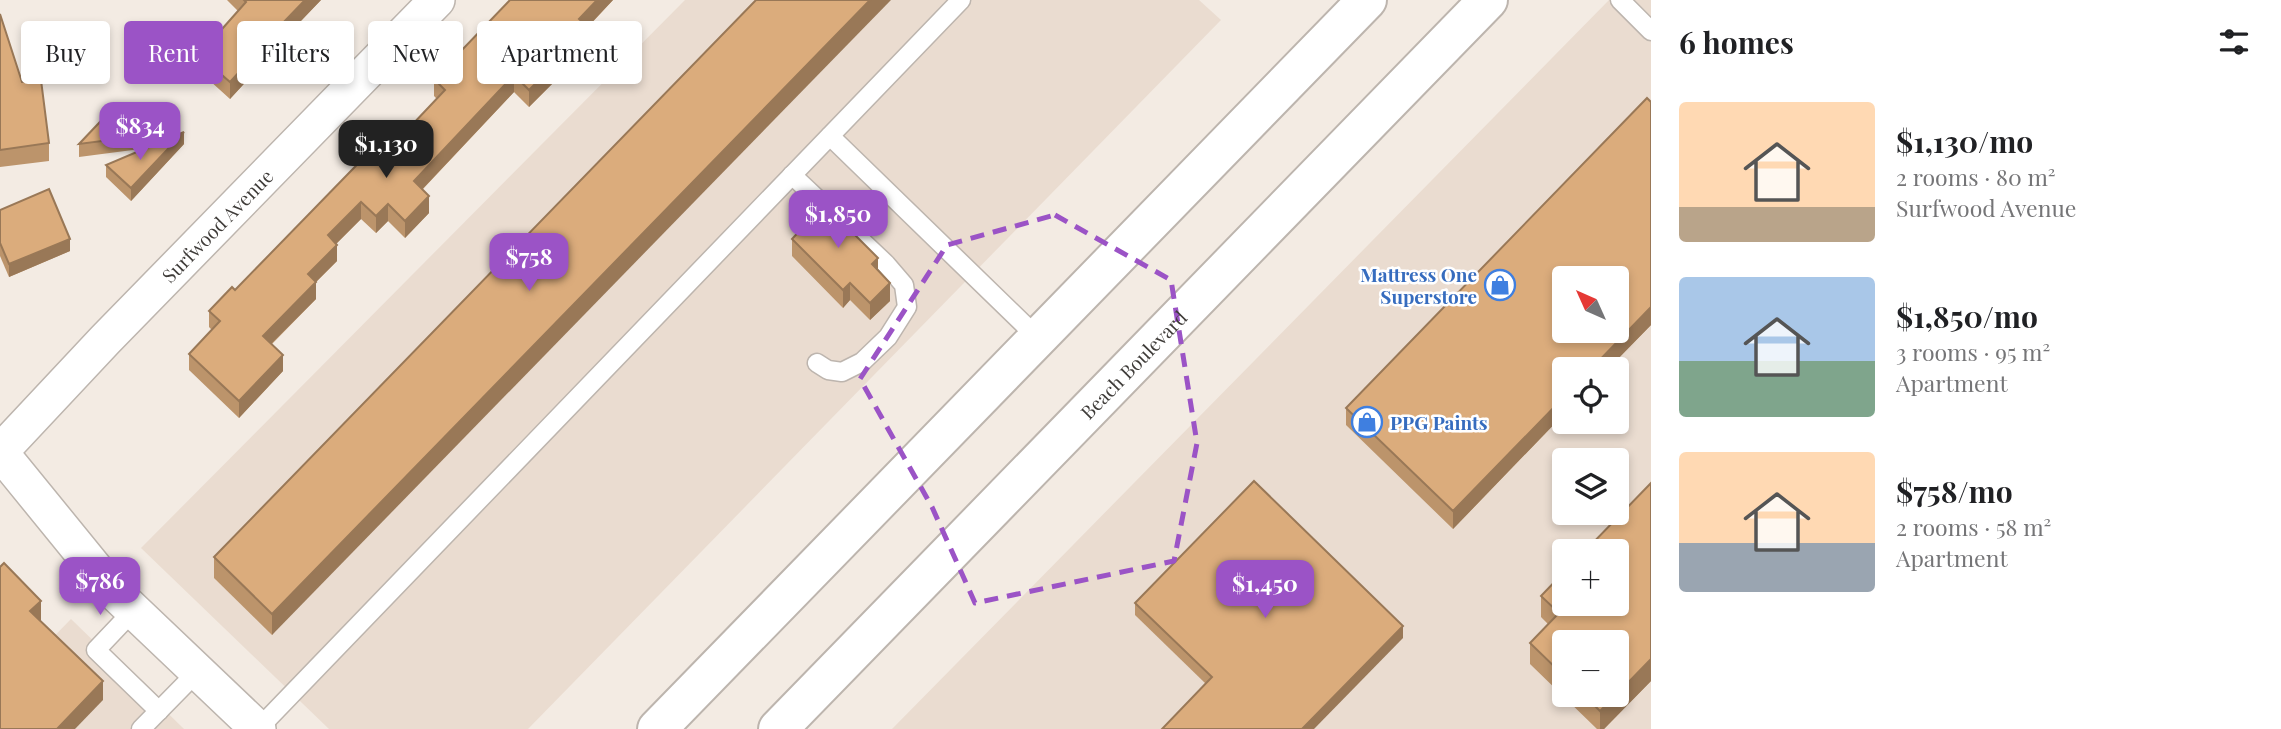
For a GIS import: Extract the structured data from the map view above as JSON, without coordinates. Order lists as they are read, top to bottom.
{
  "streets": {
    "highway": ["Beach Boulevard"],
    "street": ["Surfwood Avenue"]
  },
  "places": {
    "shop": ["Mattress One Superstore", "PPG Paints"]
  },
  "north": "top left",
  "page": {
    "heading": "6 homes",
    "chip": [
      "Buy",
      "Rent",
      "Filters",
      "New",
      "Apartment"
    ],
    "list": [
      {
        "name": "$1,130/mo",
        "note": "2 rooms · 80 m² · Surfwood Avenue"
      },
      {
        "name": "$1,850/mo",
        "note": "3 rooms · 95 m² · Apartment"
      },
      {
        "name": "$758/mo",
        "note": "2 rooms · 58 m² · Apartment"
      }
    ],
    "price": [
      "$834",
      "$1,130",
      "$1,850",
      "$758",
      "$786",
      "$1,450"
    ],
    "map_buttons": ["+", "−"]
  }
}
